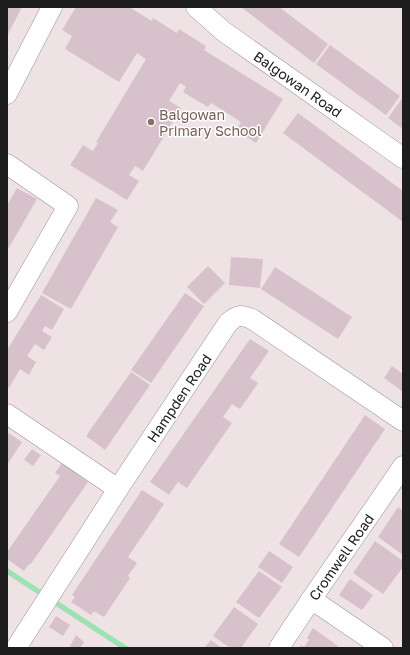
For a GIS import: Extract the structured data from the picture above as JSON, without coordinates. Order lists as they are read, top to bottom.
{
  "streets": {
    "street": ["Balgowan Road", "Hampden Road", "Cromwell Road"]
  },
  "places": ["Balgowan Primary School"]
}
